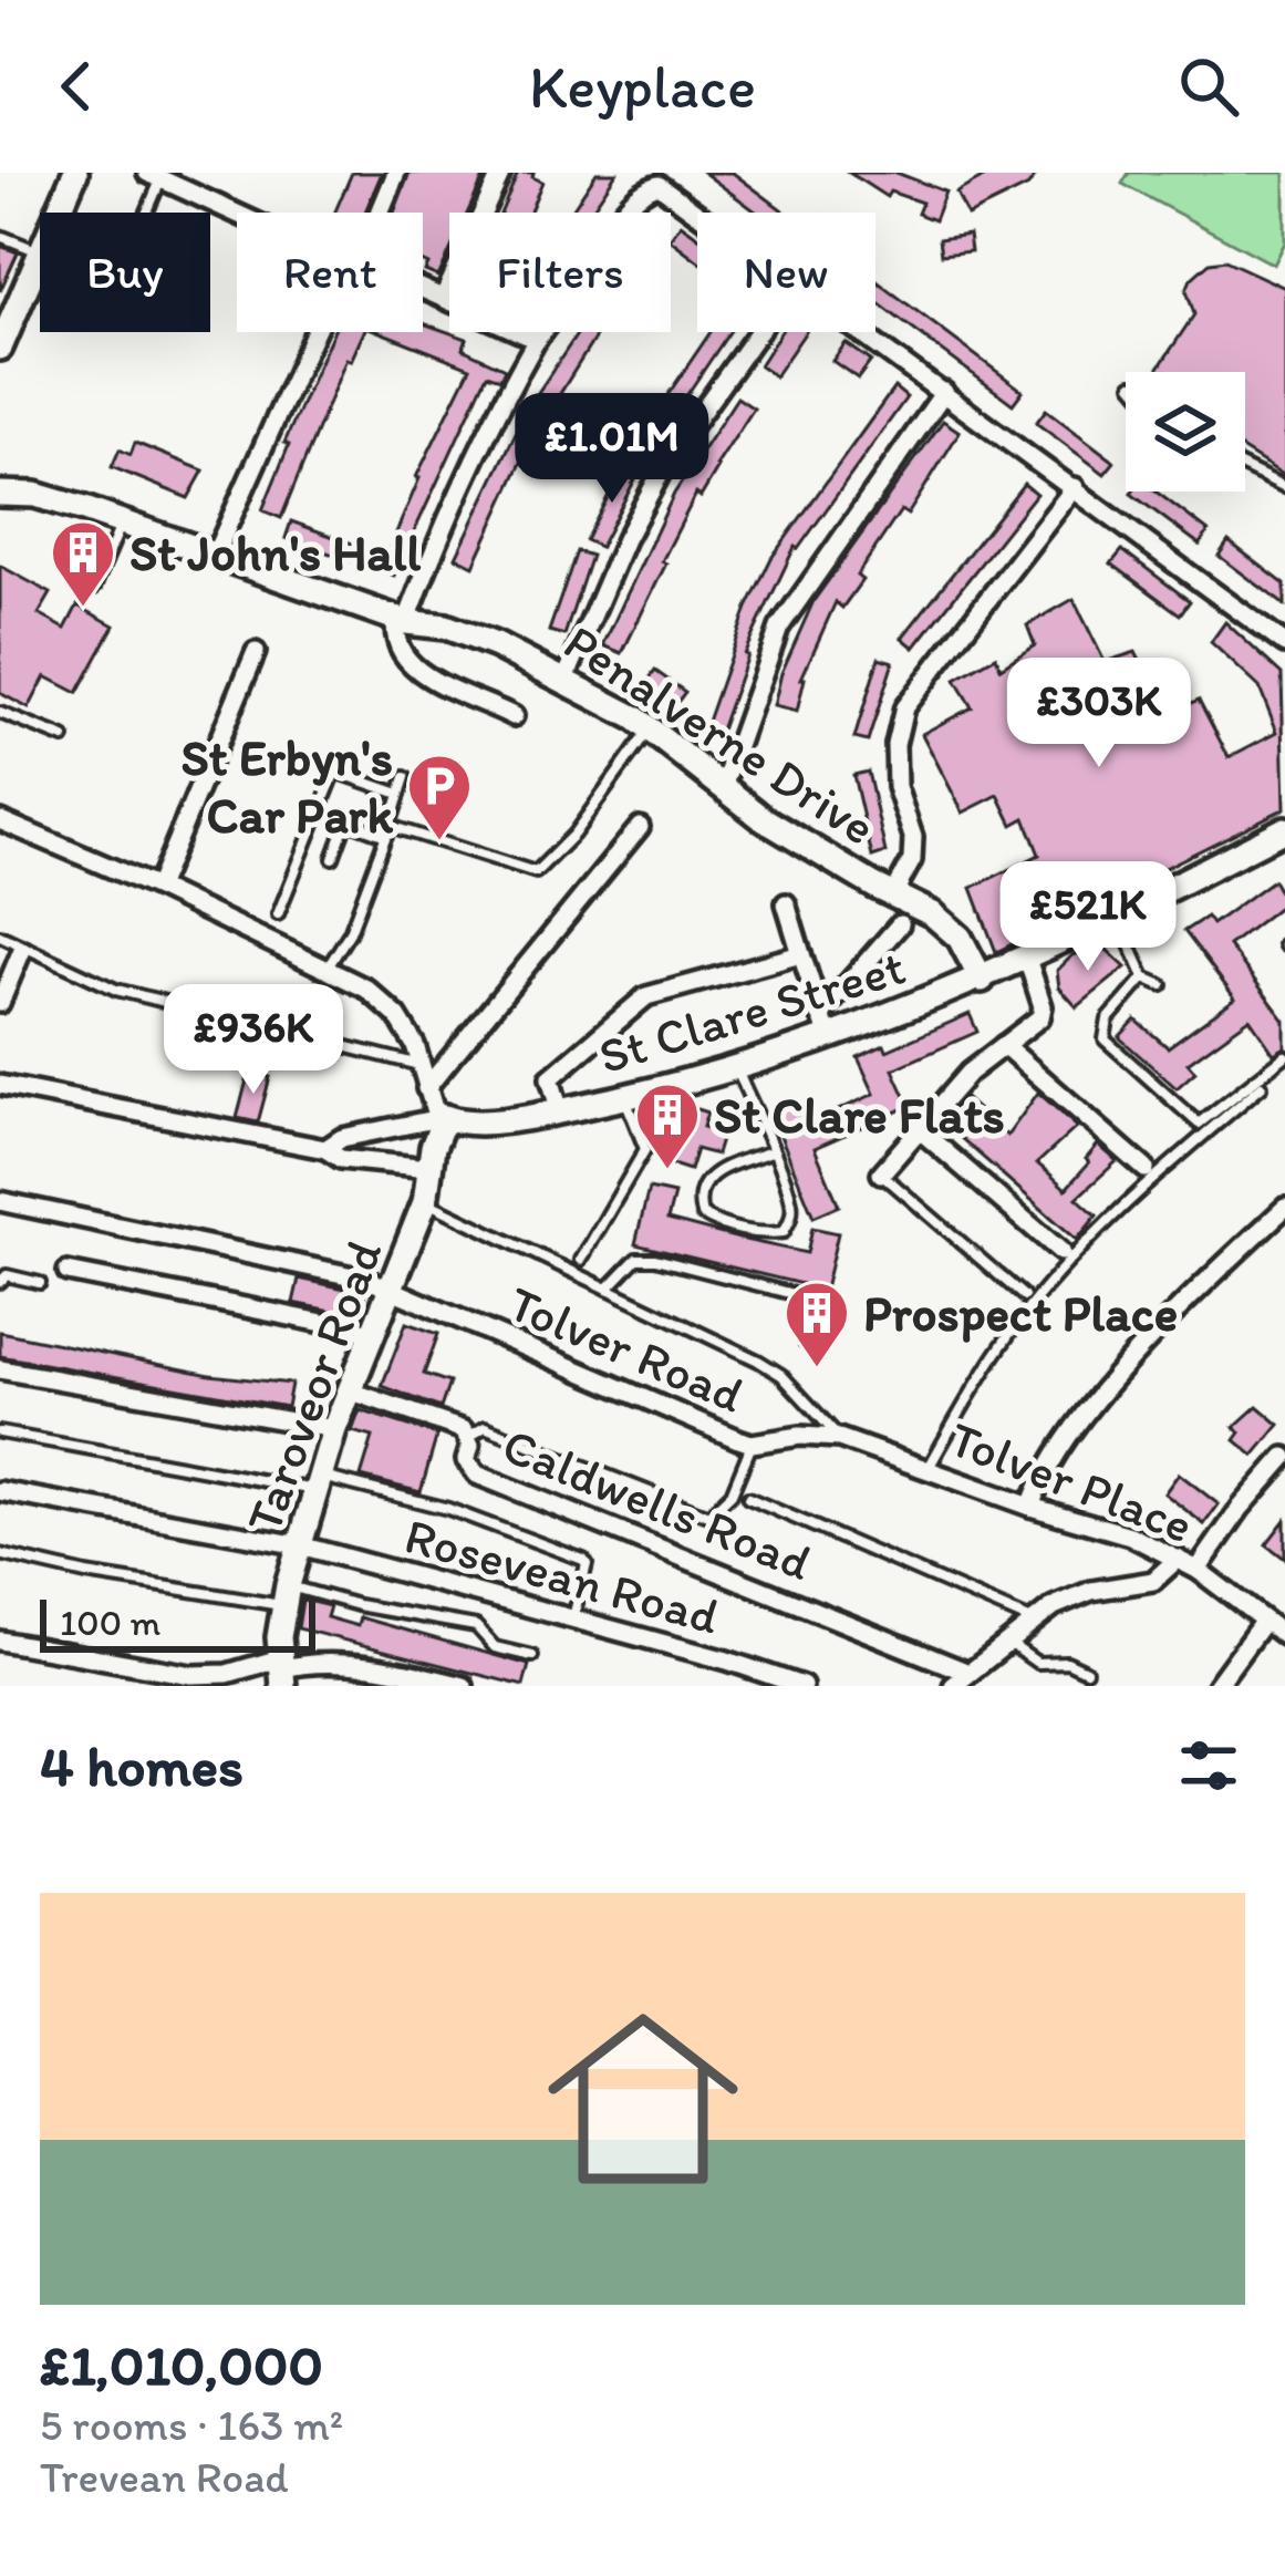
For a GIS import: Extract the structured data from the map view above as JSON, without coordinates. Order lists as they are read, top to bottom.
{
  "streets": {
    "street": [
      "Penalverne Drive",
      "St Clare Street",
      "Tolver Road",
      "Taroveor Road",
      "Tolver Place",
      "Caldwells Road",
      "Rosevean Road"
    ]
  },
  "crossings": [
    ["Penalverne Drive", "St Clare Street"],
    ["St Clare Street", "Taroveor Road"],
    ["Tolver Road", "Taroveor Road"],
    ["Tolver Road", "Tolver Place"],
    ["Taroveor Road", "Caldwells Road"],
    ["Taroveor Road", "Rosevean Road"]
  ],
  "places": {
    "building": ["St John's Hall", "St Clare Flats", "Prospect Place"],
    "parking": ["St Erbyn's Car Park"]
  },
  "scale_bar": "100 m",
  "page": {
    "header": "Keyplace",
    "chip": [
      "Buy",
      "Rent",
      "Filters",
      "New"
    ],
    "price": [
      "£1.01M",
      "£303K",
      "£521K",
      "£936K"
    ],
    "scale": "100 m",
    "heading": "4 homes",
    "list": [
      {
        "name": "£1,010,000",
        "note": "5 rooms · 163 m² · Trevean Road"
      }
    ]
  }
}
